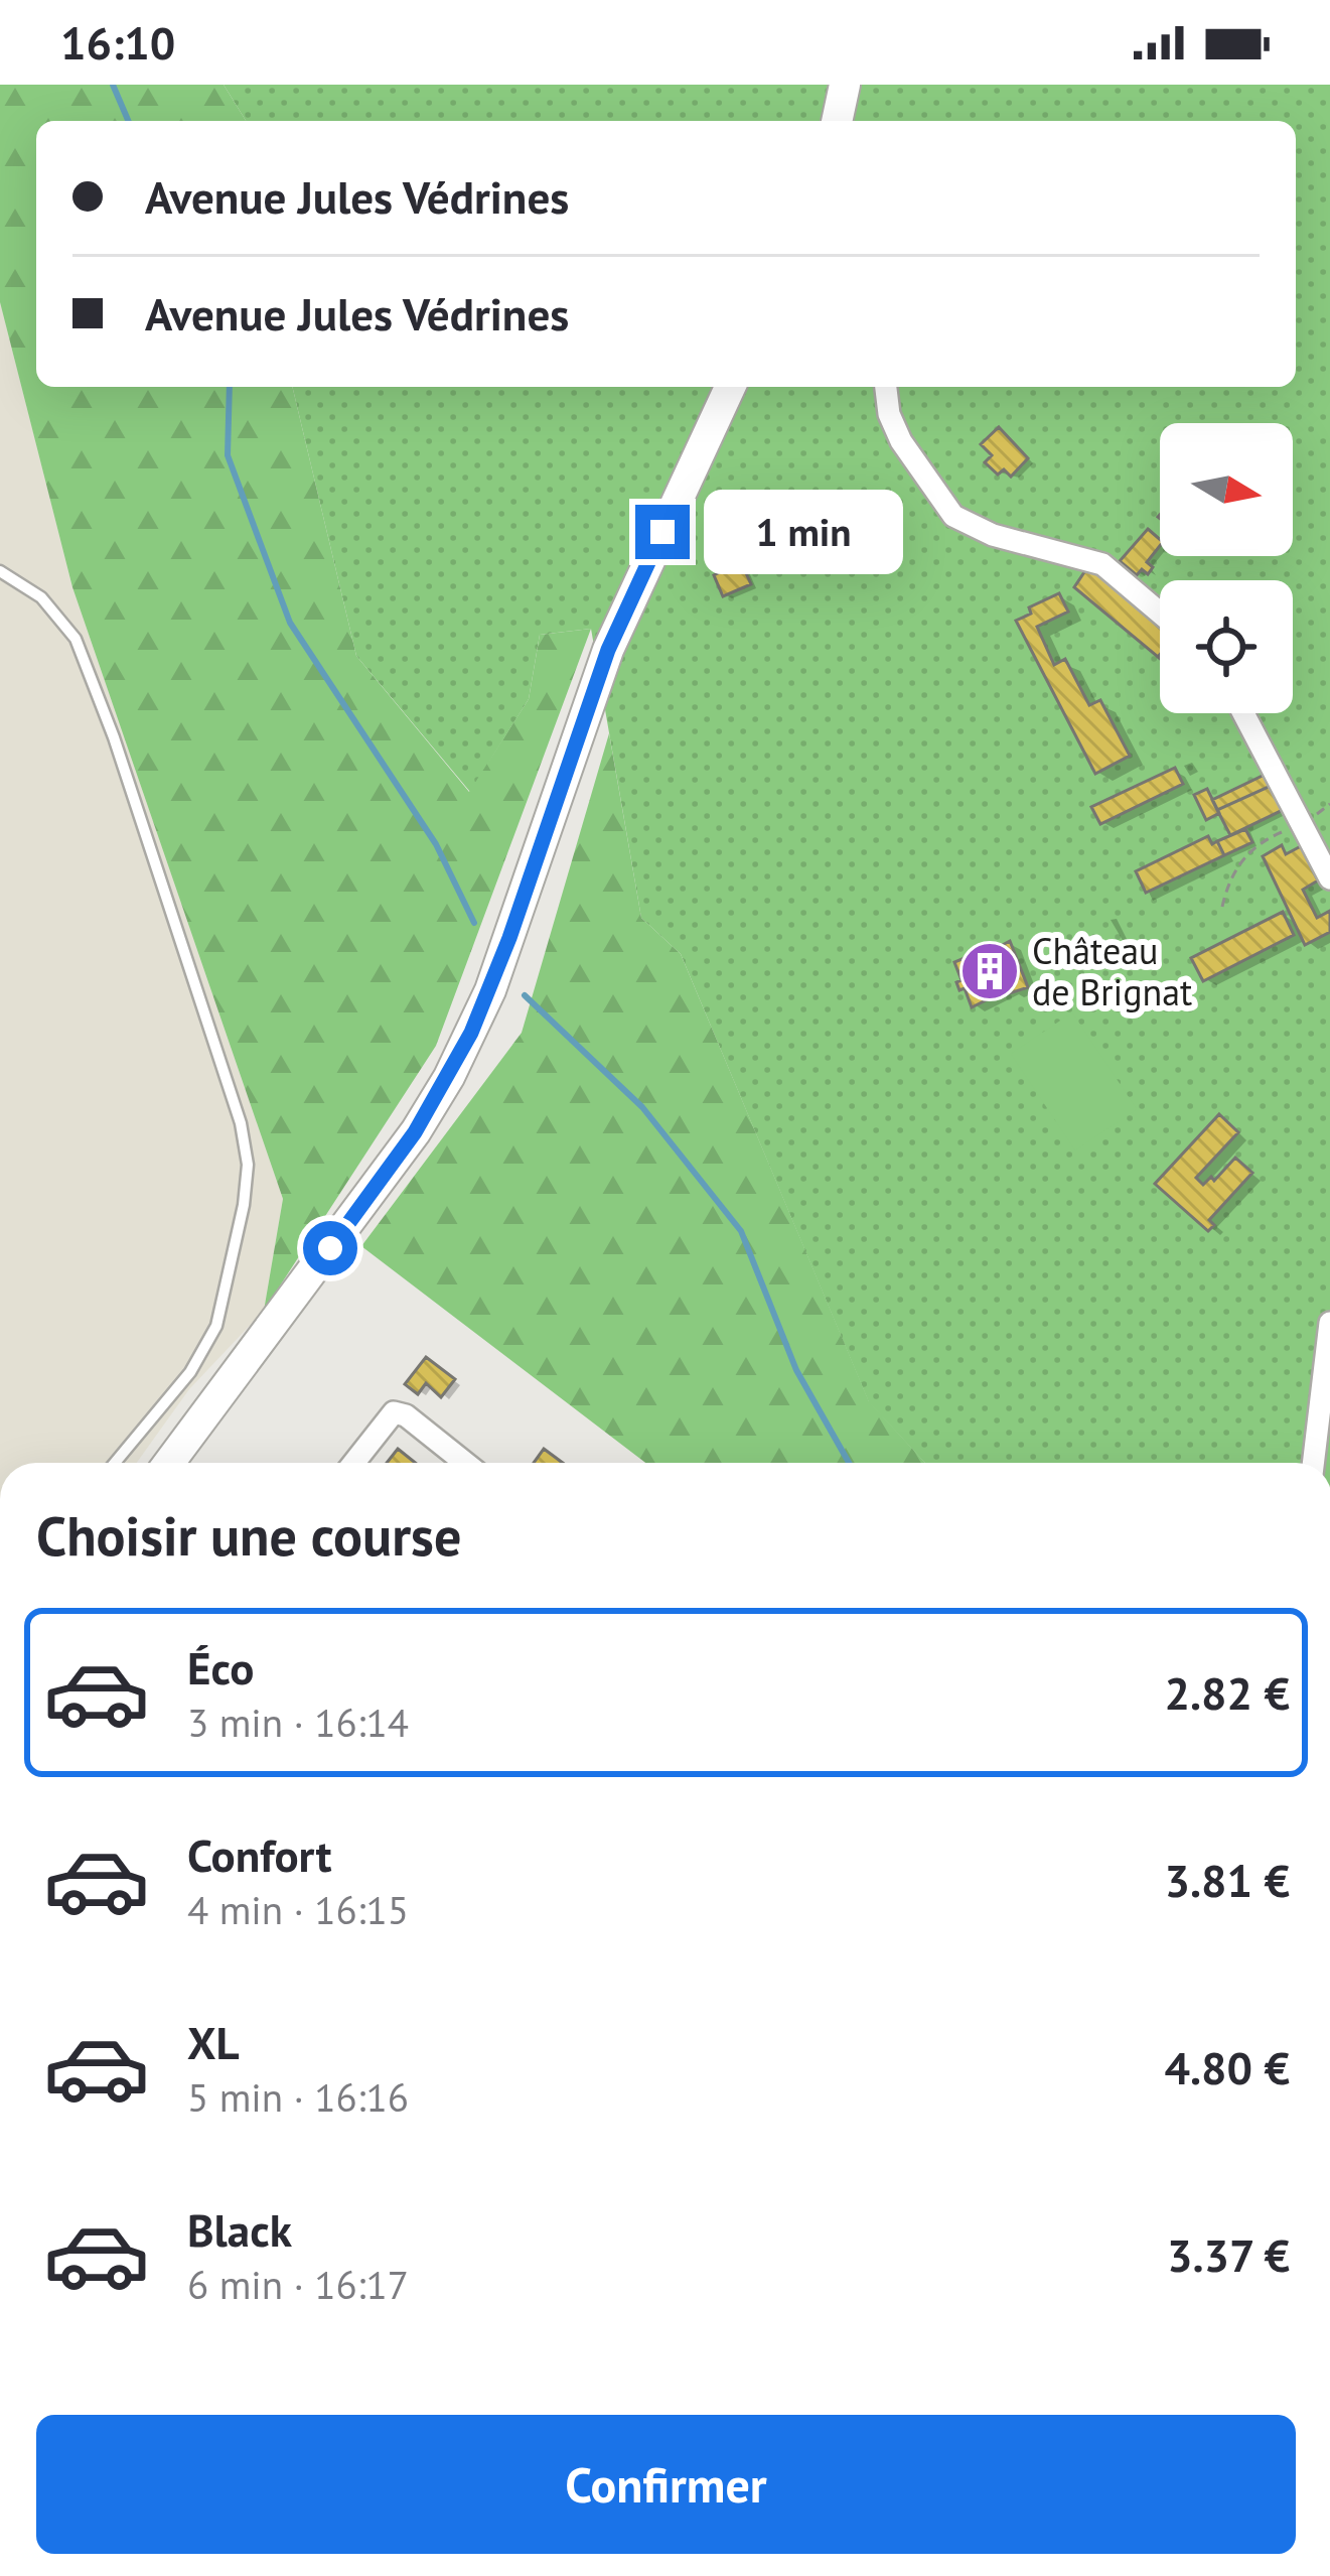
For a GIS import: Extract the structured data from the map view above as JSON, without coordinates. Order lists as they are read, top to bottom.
{
  "places": {
    "building": ["Château de Brignat"]
  },
  "north": "right",
  "page": {
    "status": "16:10",
    "banner": ["Avenue Jules Védrines", "Avenue Jules Védrines"],
    "bubble": "1 min",
    "heading": "Choisir une course",
    "list": [
      {
        "name": "Éco",
        "note": "3 min · 16:14",
        "value": "2.82 €"
      },
      {
        "name": "Confort",
        "note": "4 min · 16:15",
        "value": "3.81 €"
      },
      {
        "name": "XL",
        "note": "5 min · 16:16",
        "value": "4.80 €"
      },
      {
        "name": "Black",
        "note": "6 min · 16:17",
        "value": "3.37 €"
      }
    ],
    "buttons": "Confirmer"
  }
}
